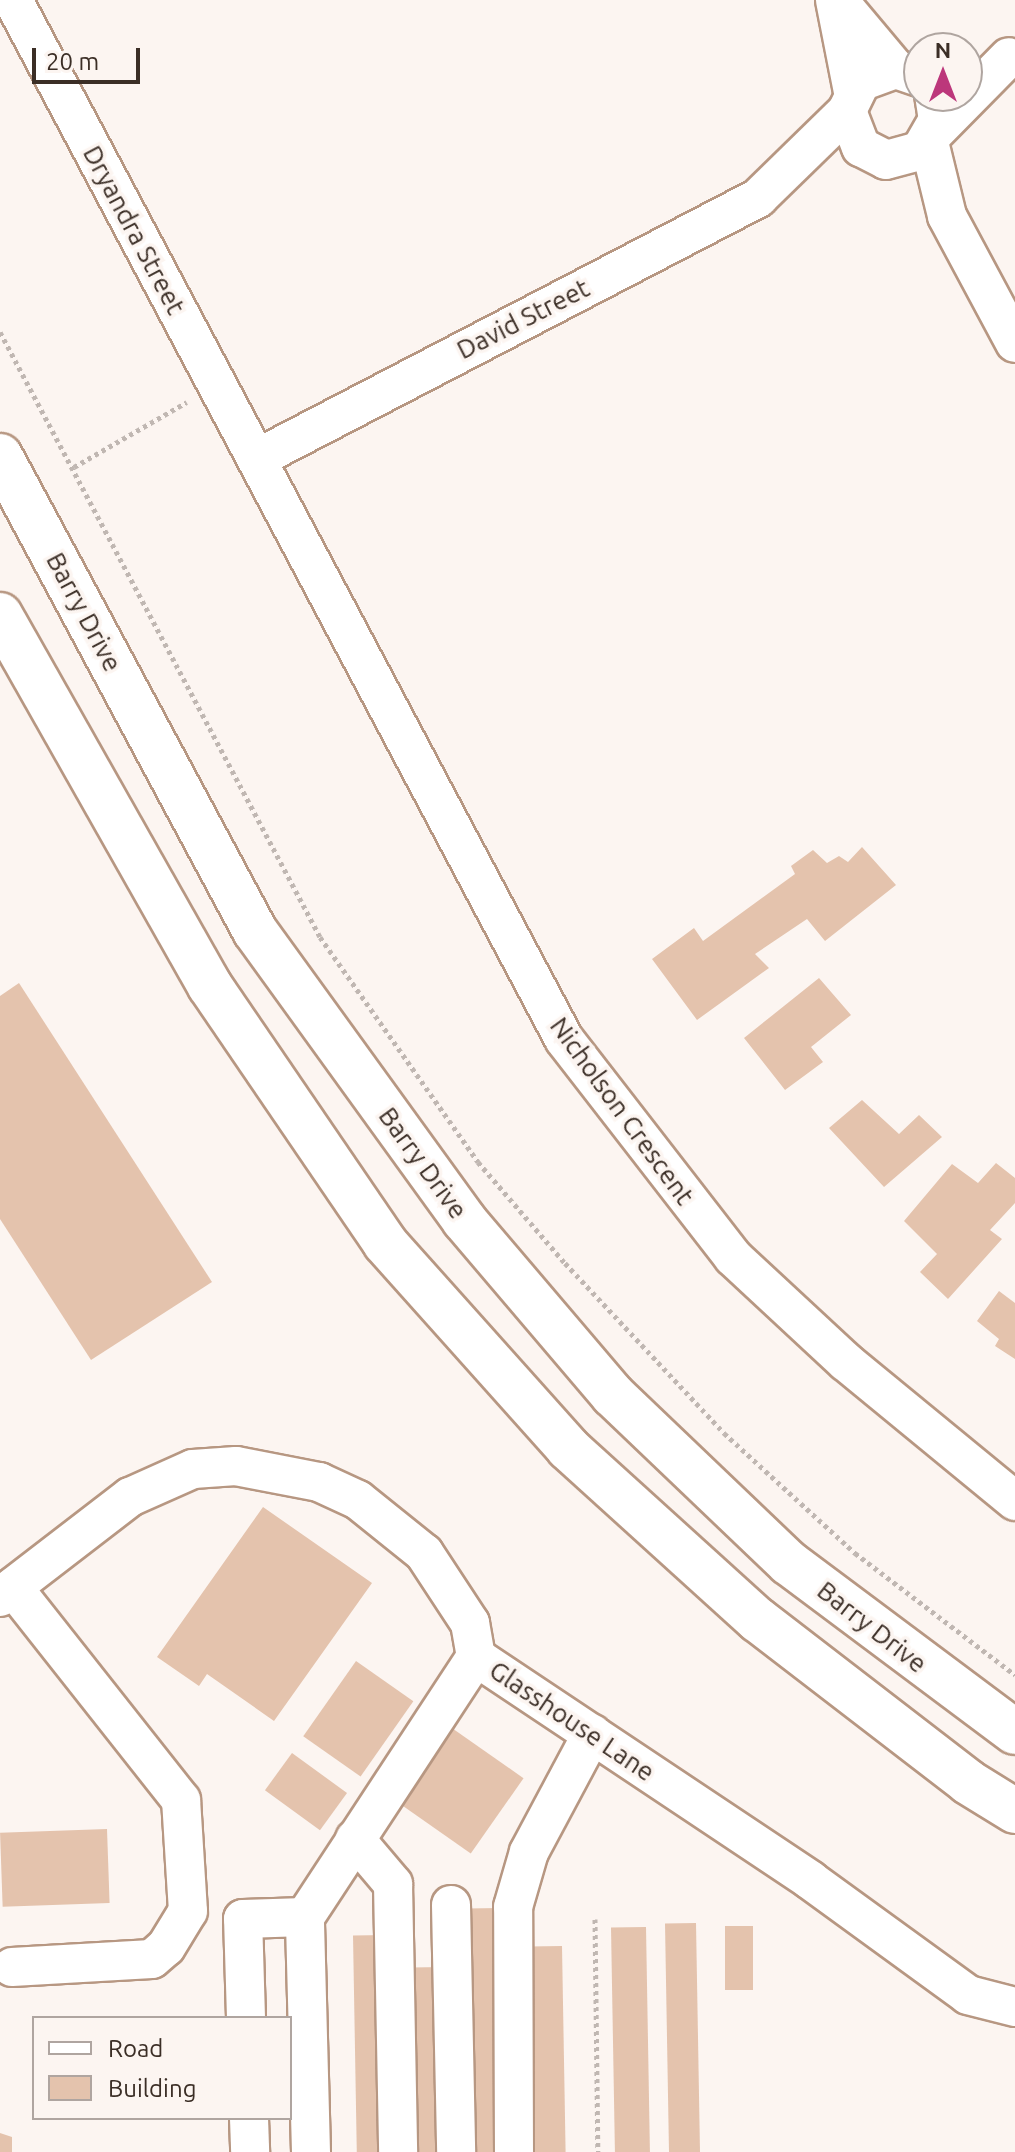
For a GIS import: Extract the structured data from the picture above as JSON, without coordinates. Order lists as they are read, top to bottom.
{
  "streets": {
    "main road": ["Barry Drive"],
    "street": [
      "Dryandra Street",
      "David Street",
      "Nicholson Crescent",
      "Glasshouse Lane"
    ]
  },
  "crossings": [
    ["Dryandra Street", "David Street"],
    ["Dryandra Street", "Nicholson Crescent"],
    ["David Street", "Nicholson Crescent"]
  ],
  "legend": ["Road", "Building"],
  "scale_bar": "20 m",
  "north": "top"
}
